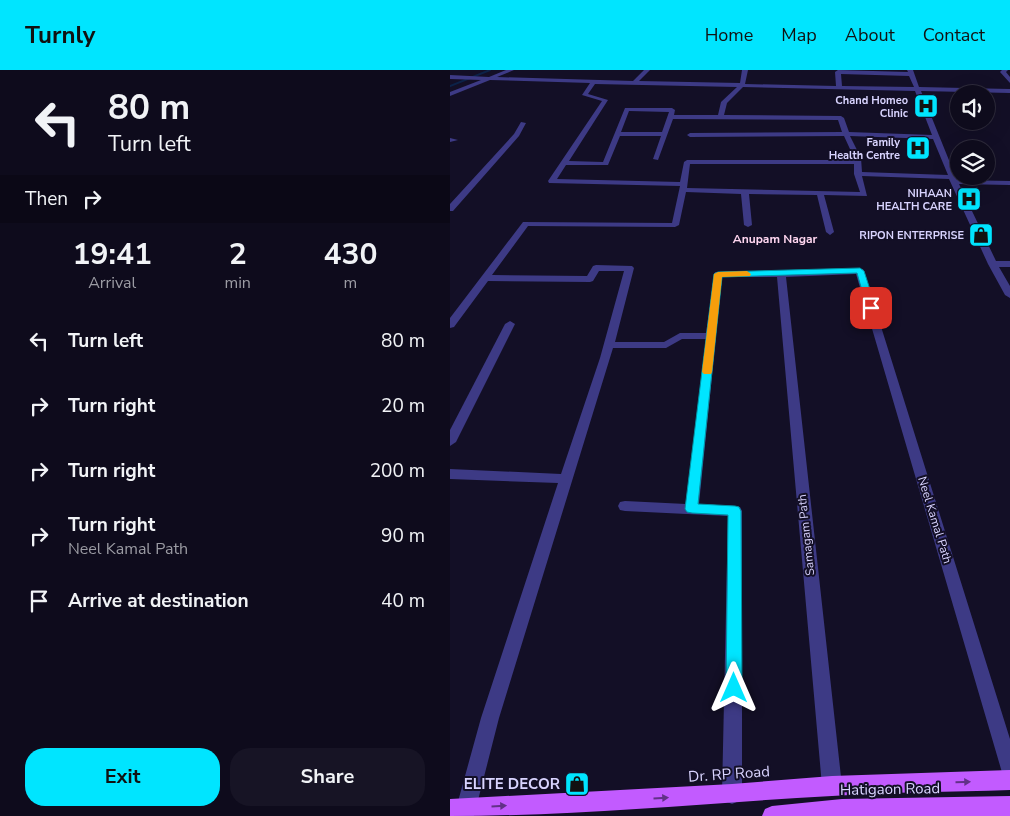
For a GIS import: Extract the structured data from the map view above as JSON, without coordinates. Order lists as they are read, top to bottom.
{
  "streets": {
    "main road": ["Dr. RP Road", "Hatigaon Road"],
    "street": ["Neel Kamal Path", "Samagam Path"]
  },
  "crossings": [
    ["Neel Kamal Path", "Samagam Path"],
    ["Samagam Path", "Dr. RP Road"]
  ],
  "one_way": ["Dr. RP Road"],
  "districts": ["Anupam Nagar"],
  "places": {
    "hospital": ["Chand Homeo Clinic", "Family Health Centre", "NIHAAN HEALTH CARE"],
    "shop": ["RIPON ENTERPRISE", "ELITE DECOR"]
  },
  "page": {
    "header": "Turnly",
    "nav": [
      "Home",
      "Map",
      "About",
      "Contact"
    ],
    "turn": ["80 m", "Turn left"],
    "then": "Then",
    "eta": [
      "19:41",
      "Arrival",
      "2",
      "min",
      "430",
      "m"
    ],
    "list": [
      {
        "name": "Turn left",
        "value": "80 m"
      },
      {
        "name": "Turn right",
        "value": "20 m"
      },
      {
        "name": "Turn right",
        "value": "200 m"
      },
      {
        "name": "Turn right",
        "note": "Neel Kamal Path",
        "value": "90 m"
      },
      {
        "name": "Arrive at destination",
        "value": "40 m"
      }
    ],
    "buttons": ["Exit", "Share"]
  }
}
